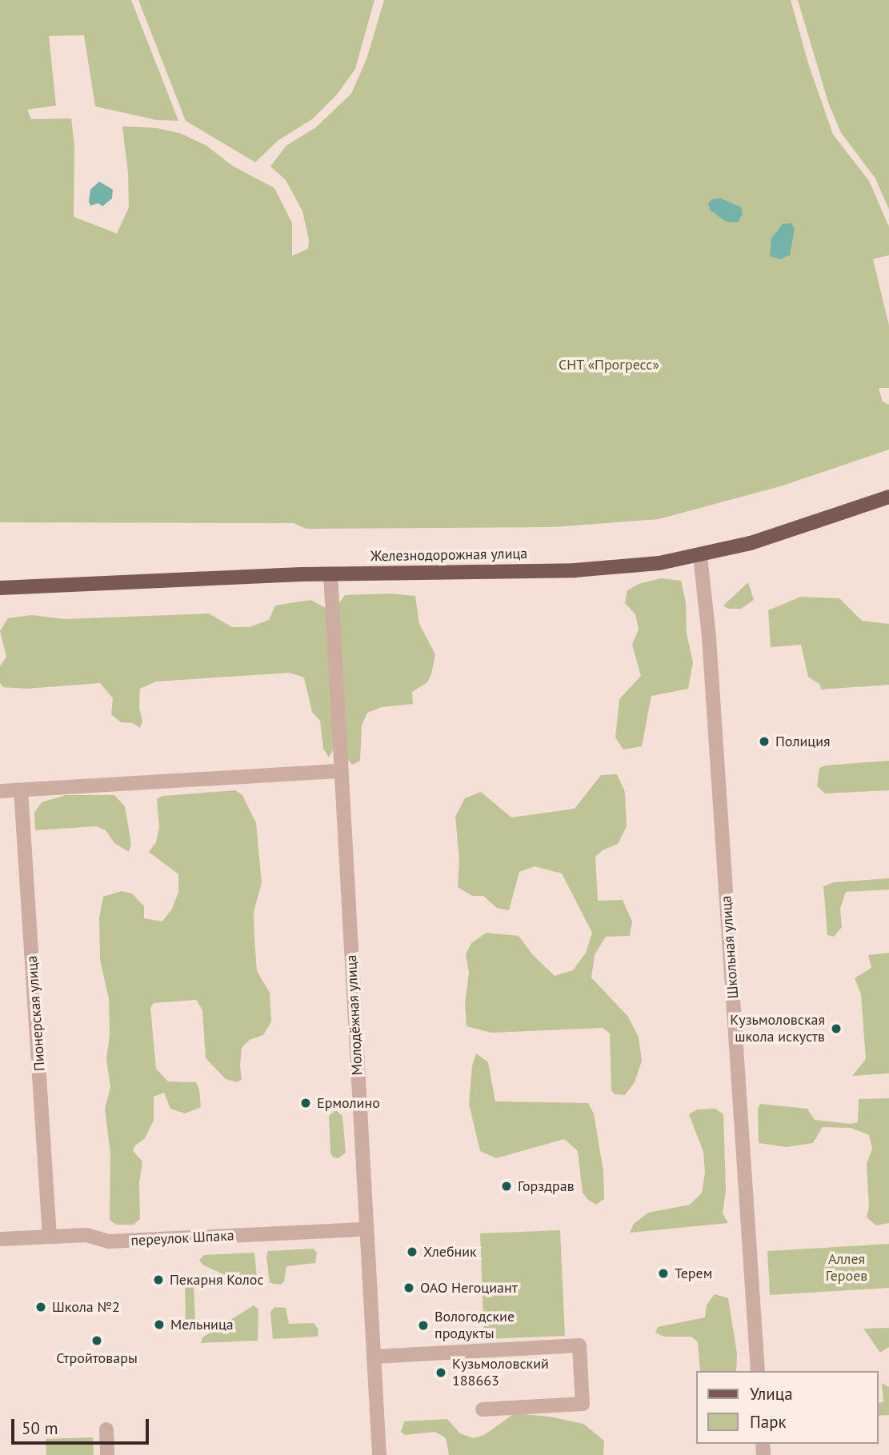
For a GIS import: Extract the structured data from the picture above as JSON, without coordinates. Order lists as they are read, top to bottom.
{
  "streets": {
    "main road": ["Железнодорожная улица"],
    "street": [
      "Школьная улица",
      "Пионерская улица",
      "Молодёжная улица",
      "переулок Шпака"
    ]
  },
  "crossings": [
    ["Железнодорожная улица", "Школьная улица"],
    ["Железнодорожная улица", "Молодёжная улица"],
    ["Пионерская улица", "переулок Шпака"],
    ["Молодёжная улица", "переулок Шпака"]
  ],
  "parks": ["СНТ «Прогресс»", "Аллея Героев"],
  "places": [
    "Полиция",
    "Кузьмоловская школа искуств",
    "Ермолино",
    "Горздрав",
    "Хлебник",
    "Терем",
    "Пекарня Колос",
    "ОАО Негоциант",
    "Школа №2",
    "Мельница",
    "Вологодские продукты",
    "Стройтовары",
    "Кузьмоловский 188663"
  ],
  "legend": ["Улица", "Парк"],
  "scale_bar": "50 m"
}
